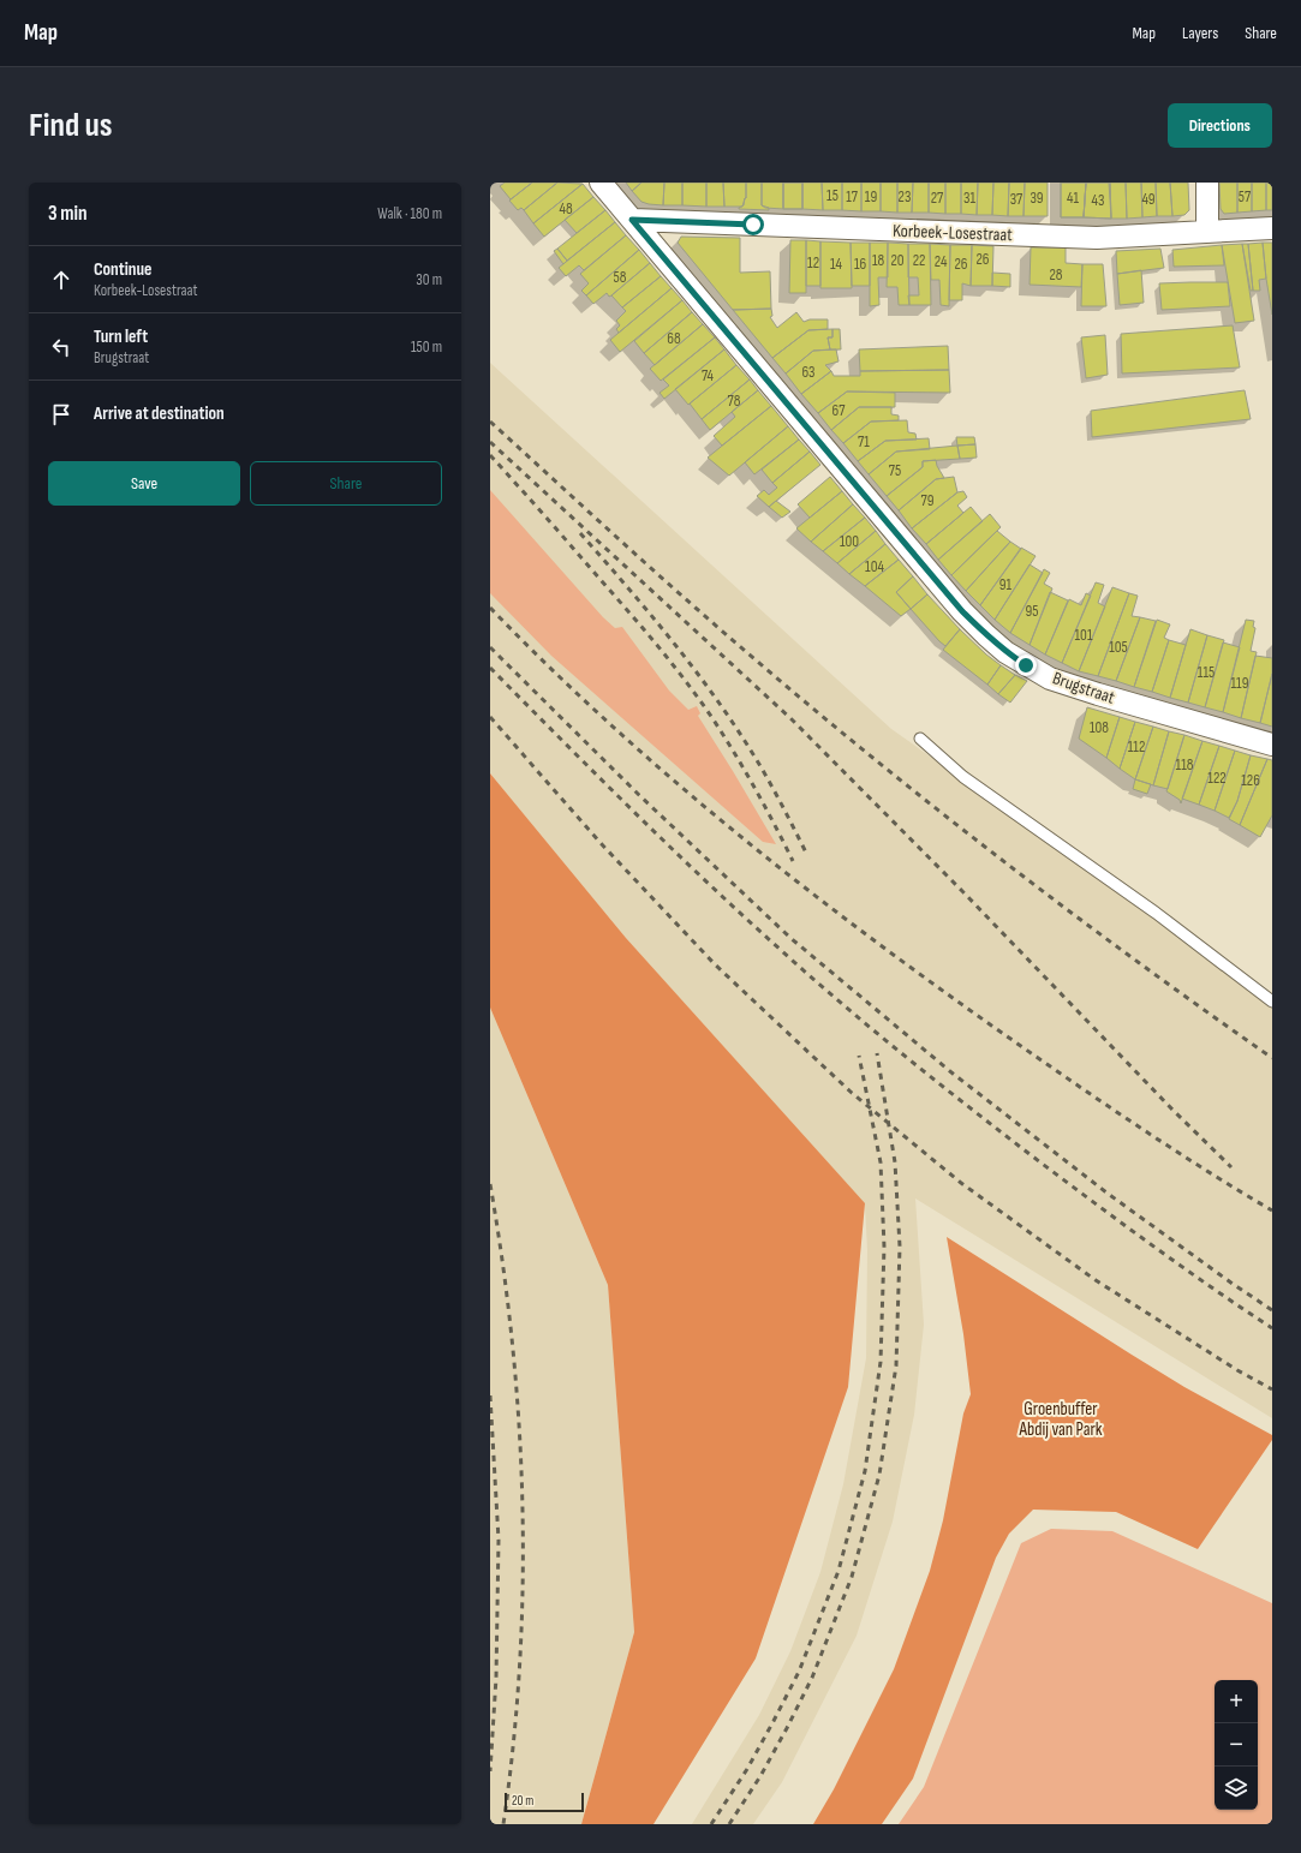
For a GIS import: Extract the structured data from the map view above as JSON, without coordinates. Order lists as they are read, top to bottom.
{
  "streets": {
    "street": ["Korbeek-Losestraat", "Brugstraat"]
  },
  "crossings": [
    ["Korbeek-Losestraat", "Brugstraat"]
  ],
  "parks": ["Groenbuffer Abdij van Park"],
  "house_numbers": [
    "15",
    "17",
    "19",
    "23",
    "57",
    "27",
    "31",
    "39",
    "41",
    "37",
    "49",
    "43",
    "48",
    "26",
    "18",
    "20",
    "22",
    "24",
    "12",
    "14",
    "16",
    "26",
    "28",
    "58",
    "68",
    "63",
    "74",
    "78",
    "67",
    "71",
    "75",
    "79",
    "100",
    "104",
    "91",
    "95",
    "101",
    "105",
    "115",
    "119",
    "108",
    "112",
    "118",
    "122",
    "126"
  ],
  "scale_bar": "20 m",
  "page": {
    "header": "Map",
    "nav": ["Map", "Layers", "Share"],
    "buttons": [
      "Directions",
      ["Save", "Share"]
    ],
    "title": "Find us",
    "heading": ["3 min", "Walk · 180 m"],
    "list": [
      ["Continue", "Korbeek-Losestraat", "30 m"],
      ["Turn left", "Brugstraat", "150 m"],
      "Arrive at destination"
    ],
    "map_buttons": ["+", "−"],
    "scale": "20 m"
  }
}
